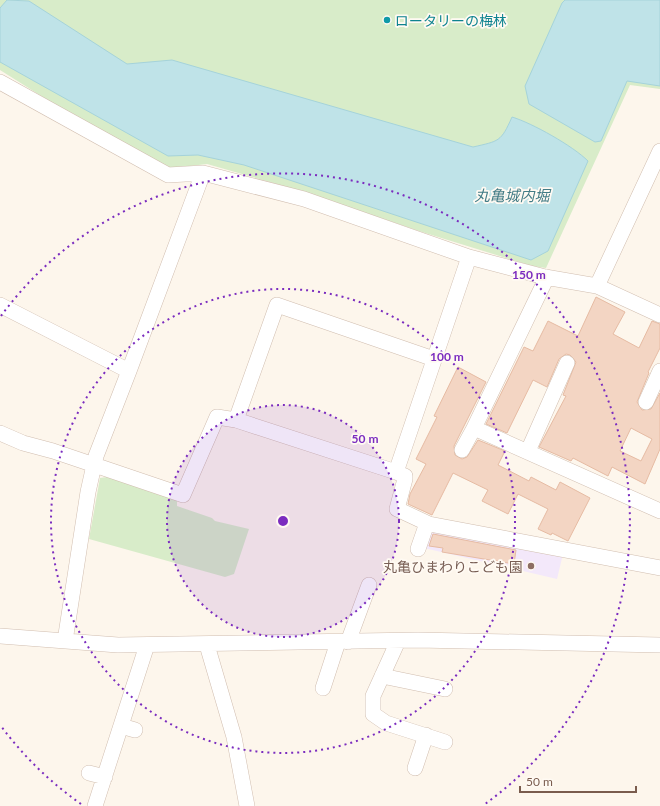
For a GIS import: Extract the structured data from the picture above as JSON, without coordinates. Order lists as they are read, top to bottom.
{
  "water": ["丸亀城内堀"],
  "places": ["ロータリーの梅林", "丸亀ひまわりこども園"],
  "scale_bar": "50 m",
  "rings": ["150 m", "100 m", "50 m"]
}
